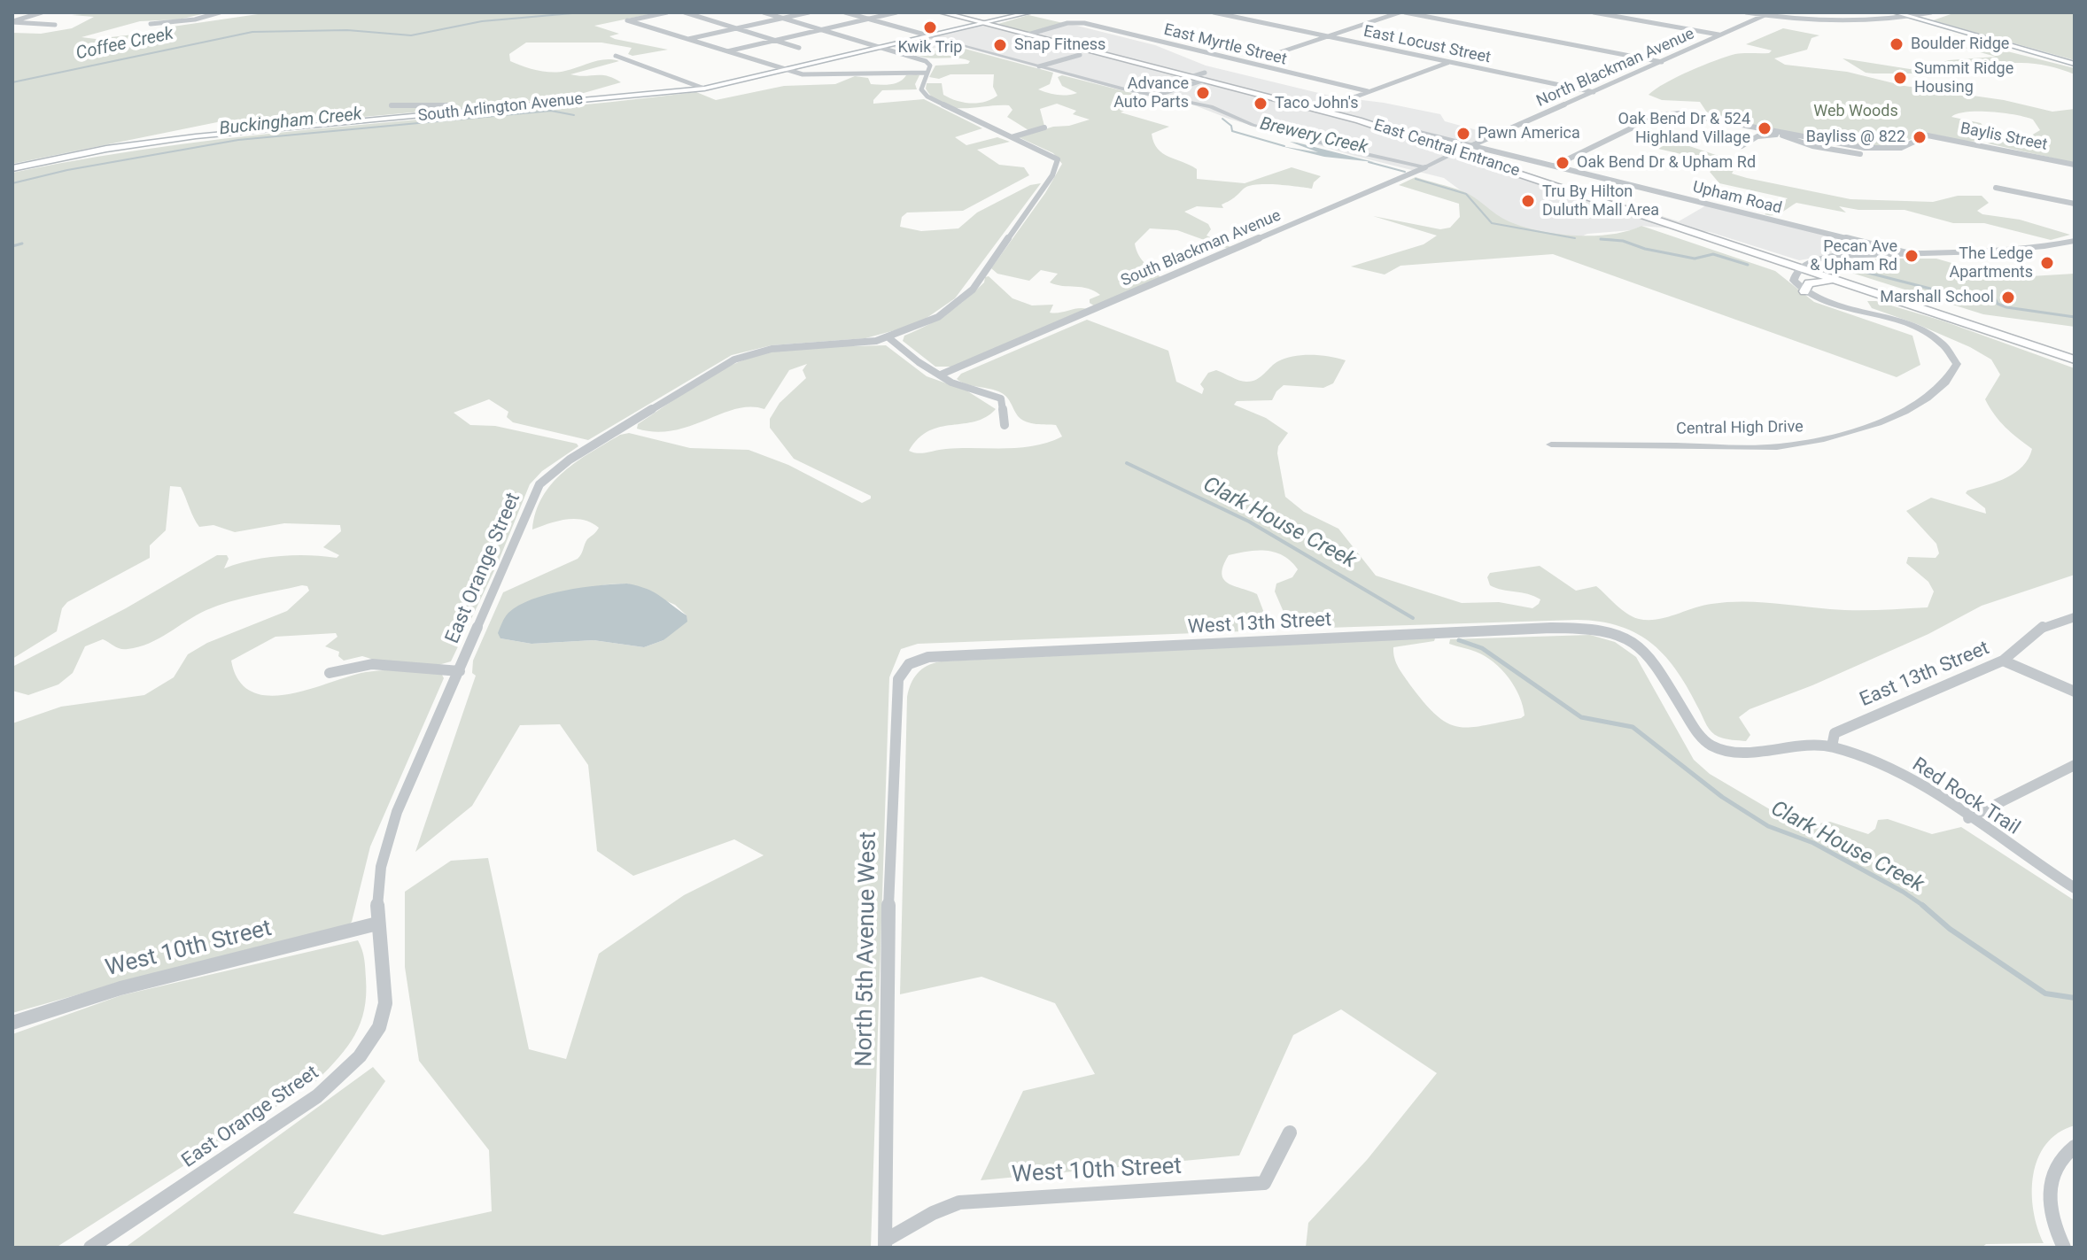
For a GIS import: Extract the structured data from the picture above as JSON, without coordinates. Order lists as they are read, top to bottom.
{
  "streets": {
    "highway": ["East Central Entrance"],
    "main road": ["South Arlington Avenue"],
    "street": [
      "East Myrtle Street",
      "East Locust Street",
      "North Blackman Avenue",
      "Baylis Street",
      "Upham Road",
      "South Blackman Avenue",
      "Central High Drive",
      "East Orange Street",
      "West 13th Street",
      "East 13th Street",
      "Red Rock Trail",
      "West 10th Street",
      "North 5th Avenue West"
    ]
  },
  "crossings": [
    ["East Myrtle Street", "East Central Entrance"],
    ["East Locust Street", "North Blackman Avenue"],
    ["North Blackman Avenue", "Upham Road"],
    ["North Blackman Avenue", "South Blackman Avenue"],
    ["South Arlington Avenue", "East Central Entrance"],
    ["East Central Entrance", "Upham Road"],
    ["East Central Entrance", "South Blackman Avenue"],
    ["East Central Entrance", "Central High Drive"],
    ["Upham Road", "South Blackman Avenue"],
    ["East Orange Street", "West 10th Street"],
    ["West 13th Street", "East 13th Street"],
    ["West 13th Street", "Red Rock Trail"],
    ["West 13th Street", "North 5th Avenue West"],
    ["East 13th Street", "Red Rock Trail"],
    ["West 10th Street", "North 5th Avenue West"]
  ],
  "water": [
    "Coffee Creek",
    "Buckingham Creek",
    "Brewery Creek",
    "Clark House Creek"
  ],
  "parks": ["Web Woods"],
  "places": [
    "Kwik Trip",
    "Boulder Ridge",
    "Snap Fitness",
    "Summit Ridge Housing",
    "Advance Auto Parts",
    "Taco John's",
    "Oak Bend Dr & 524 Highland Village",
    "Pawn America",
    "Bayliss @ 822",
    "Oak Bend Dr & Upham Rd",
    "Tru By Hilton Duluth Mall Area",
    "Pecan Ave & Upham Rd",
    "The Ledge Apartments",
    "Marshall School"
  ]
}
